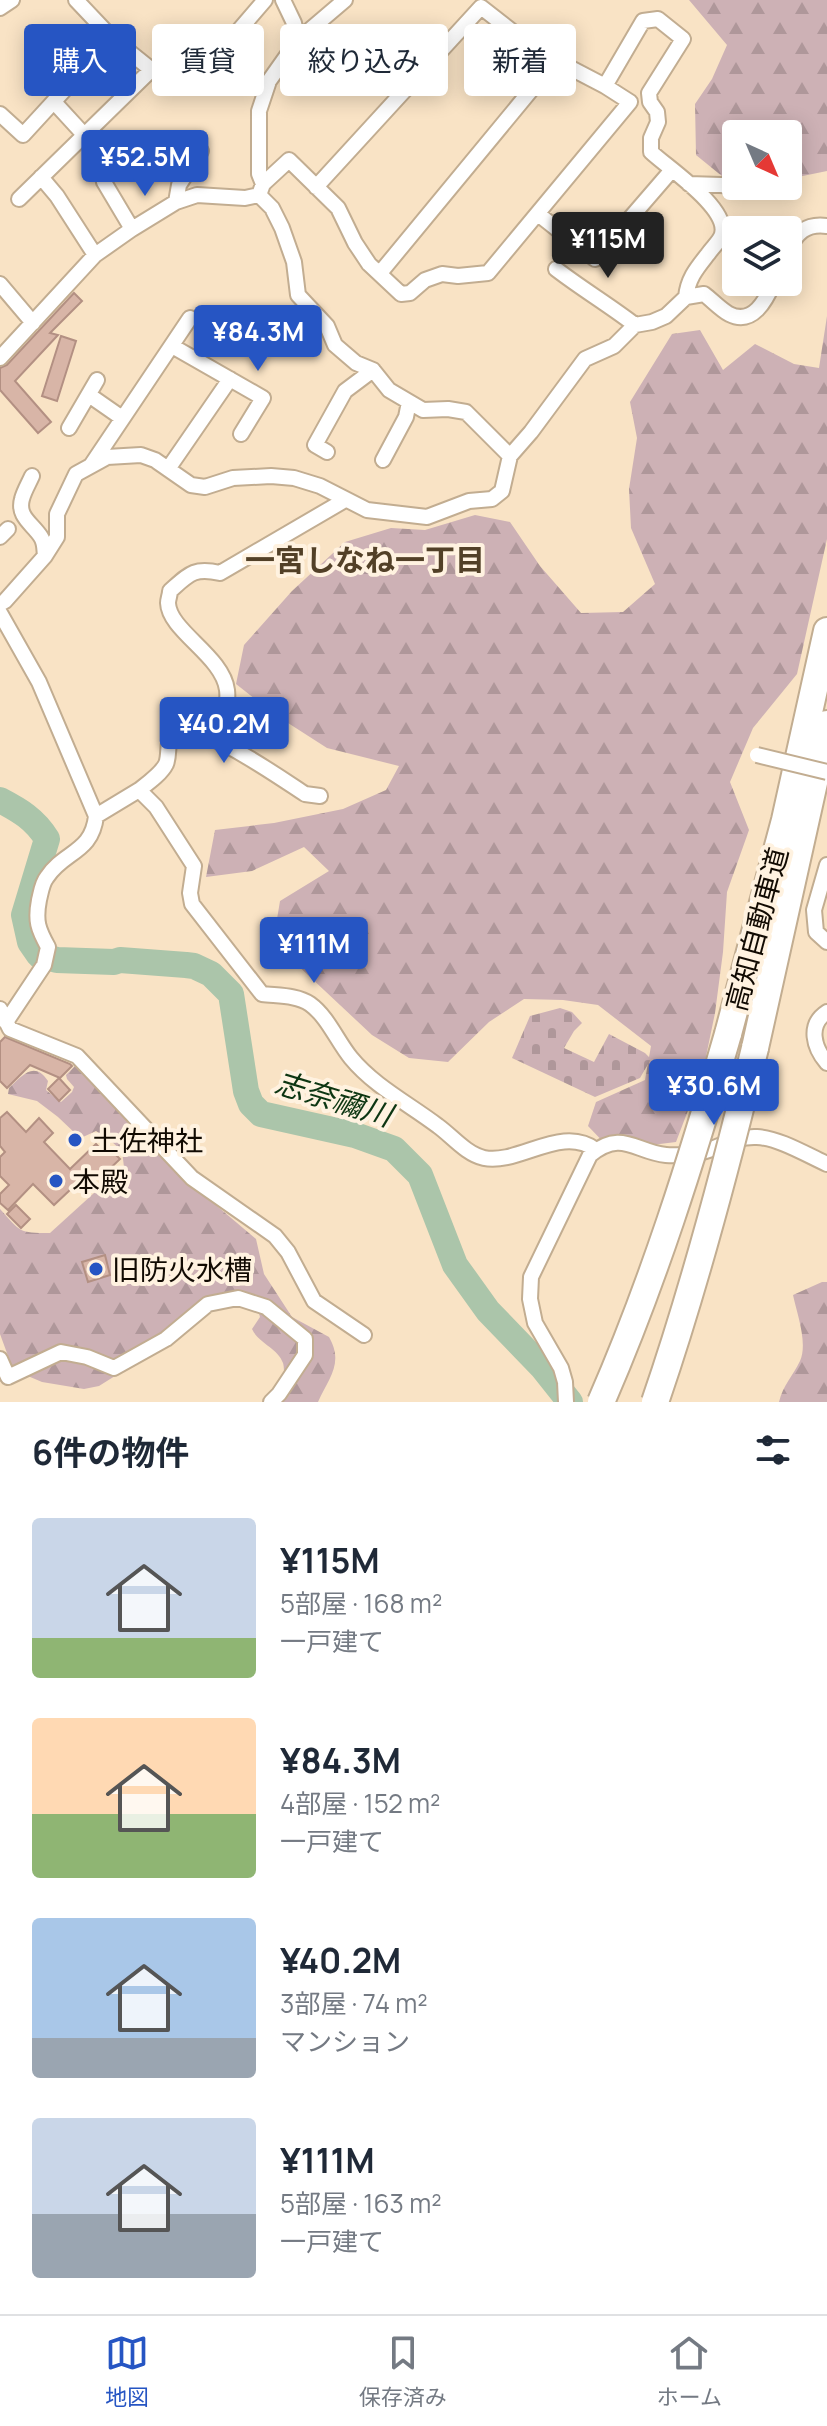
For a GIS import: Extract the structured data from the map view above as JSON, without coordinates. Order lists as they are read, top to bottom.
{
  "streets": {
    "highway": ["高知自動車道"]
  },
  "districts": ["一宮しなね一丁目"],
  "water": ["志奈禰川"],
  "places": ["土佐神社", "本殿", "旧防火水槽"],
  "north": "bottom right",
  "page": {
    "chip": [
      "購入",
      "賃貸",
      "絞り込み",
      "新着"
    ],
    "price": [
      "¥52.5M",
      "¥115M",
      "¥84.3M",
      "¥40.2M",
      "¥111M",
      "¥30.6M"
    ],
    "heading": "6件の物件",
    "list": [
      {
        "name": "¥115M",
        "note": "5部屋 · 168 m² · 一戸建て"
      },
      {
        "name": "¥84.3M",
        "note": "4部屋 · 152 m² · 一戸建て"
      },
      {
        "name": "¥40.2M",
        "note": "3部屋 · 74 m² · マンション"
      },
      {
        "name": "¥111M",
        "note": "5部屋 · 163 m² · 一戸建て"
      }
    ],
    "tabs": ["地図", "保存済み", "ホーム"]
  }
}
